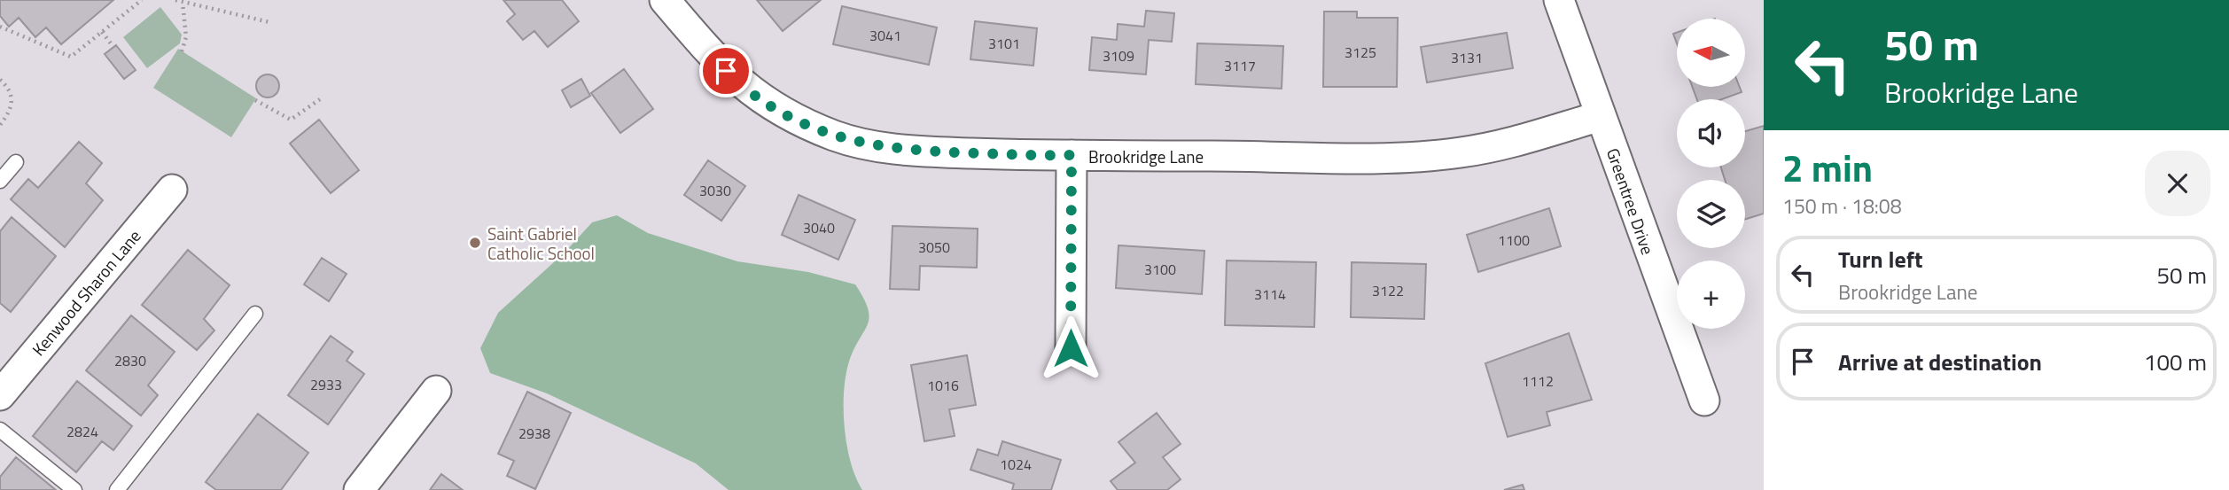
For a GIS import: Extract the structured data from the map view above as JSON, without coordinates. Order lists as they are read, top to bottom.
{
  "streets": {
    "street": ["Brookridge Lane", "Greentree Drive", "Kenwood Sharon Lane"]
  },
  "crossings": [
    ["Brookridge Lane", "Greentree Drive"]
  ],
  "places": ["Saint Gabriel Catholic School"],
  "house_numbers": [
    "3041",
    "3101",
    "3125",
    "3109",
    "3131",
    "3117",
    "3030",
    "3040",
    "1100",
    "3050",
    "3100",
    "3122",
    "3114",
    "2830",
    "1112",
    "2933",
    "1016",
    "2824",
    "2938",
    "1024"
  ],
  "north": "left",
  "page": {
    "turn": ["50 m", "Brookridge Lane"],
    "map_buttons": "+",
    "heading": ["2 min", "150 m · 18:08"],
    "list": [
      {
        "name": "Turn left",
        "note": "Brookridge Lane",
        "value": "50 m"
      },
      {
        "name": "Arrive at destination",
        "value": "100 m"
      }
    ]
  }
}
